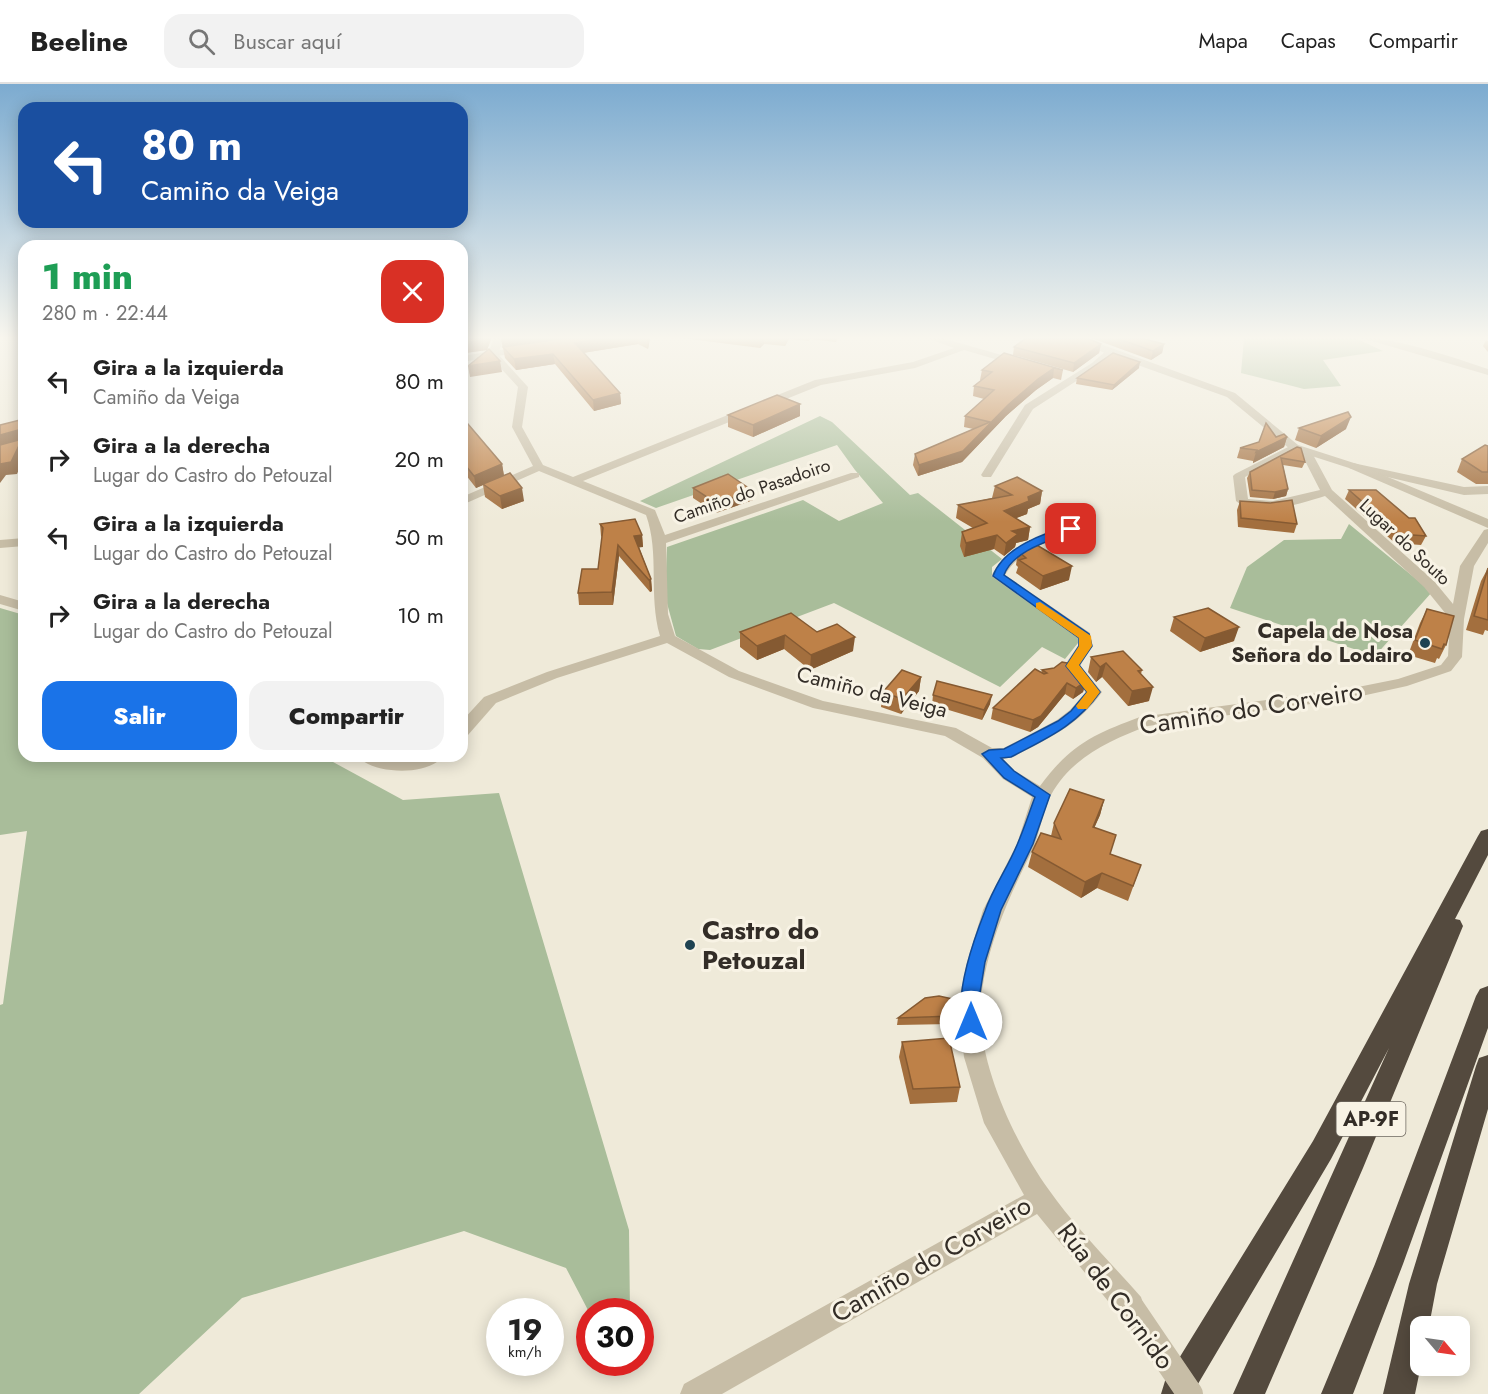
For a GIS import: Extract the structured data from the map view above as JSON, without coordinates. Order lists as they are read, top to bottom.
{
  "streets": {
    "highway": ["AP-9F"],
    "street": [
      "Camiño do Pasadoiro",
      "Lugar do Souto",
      "Camiño da Veiga",
      "Camiño do Corveiro",
      "Rúa de Cornido"
    ]
  },
  "crossings": [
    ["Lugar do Souto", "Camiño do Corveiro"],
    ["Camiño da Veiga", "Camiño do Corveiro"],
    ["Camiño do Corveiro", "Rúa de Cornido"]
  ],
  "places": ["Capela de Nosa Señora do Lodairo", "Castro do Petouzal"],
  "north": "bottom right",
  "page": {
    "header": "Beeline",
    "search": "Buscar aquí",
    "nav": ["Mapa", "Capas", "Compartir"],
    "turn": ["80 m", "Camiño da Veiga"],
    "heading": ["1 min", "280 m · 22:44"],
    "list": [
      {
        "name": "Gira a la izquierda",
        "note": "Camiño da Veiga",
        "value": "80 m"
      },
      {
        "name": "Gira a la derecha",
        "note": "Lugar do Castro do Petouzal",
        "value": "20 m"
      },
      {
        "name": "Gira a la izquierda",
        "note": "Lugar do Castro do Petouzal",
        "value": "50 m"
      },
      {
        "name": "Gira a la derecha",
        "note": "Lugar do Castro do Petouzal",
        "value": "10 m"
      }
    ],
    "buttons": ["Salir", "Compartir"],
    "speed": "19 km/h",
    "limit": "30"
  }
}
